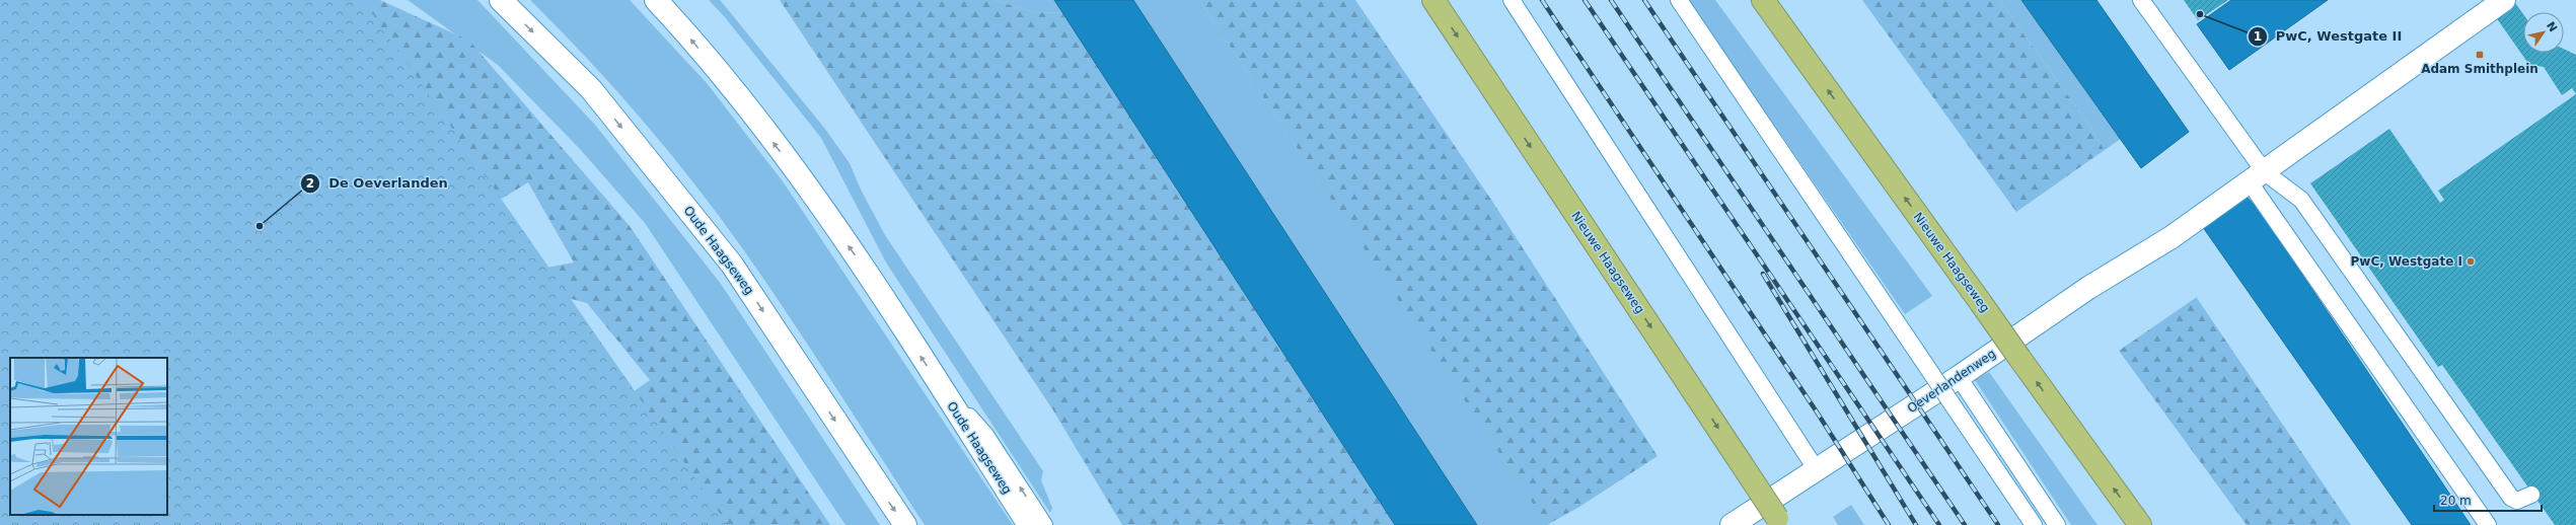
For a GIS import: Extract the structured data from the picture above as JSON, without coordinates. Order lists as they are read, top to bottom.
{
  "streets": {
    "highway": ["Nieuwe Haagseweg"],
    "main road": ["Oude Haagseweg", "Oeverlandenweg"]
  },
  "places": {
    "other": ["PwC, Westgate II", "De Oeverlanden", "PwC, Westgate I"],
    "transit": ["Adam Smithplein"]
  },
  "scale_bar": "20 m",
  "north": "top right"
}
